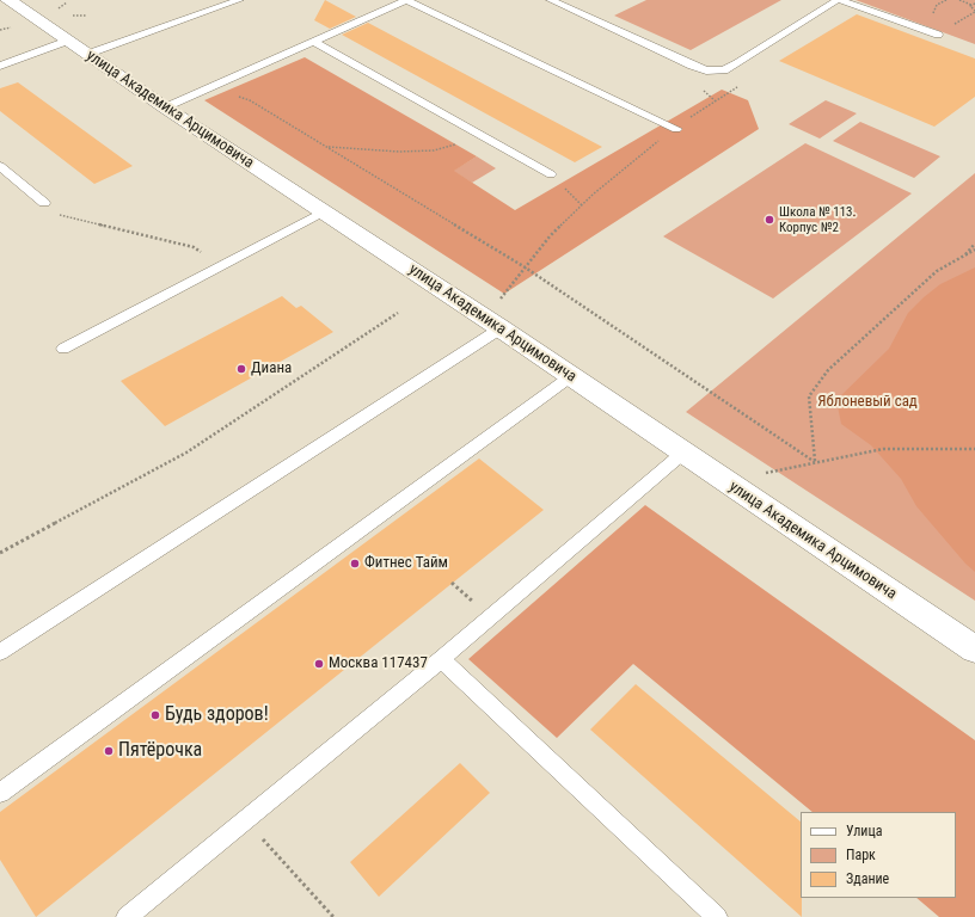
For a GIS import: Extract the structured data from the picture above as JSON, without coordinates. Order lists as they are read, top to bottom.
{
  "streets": {
    "street": ["улица Академика Арцимовича"]
  },
  "parks": ["Яблоневый сад"],
  "places": [
    "Школа № 113. Корпус №2",
    "Диана",
    "Фитнес Тайм",
    "Москва 117437",
    "Будь здоров!",
    "Пятёрочка"
  ],
  "legend": ["Улица", "Парк", "Здание"]
}
